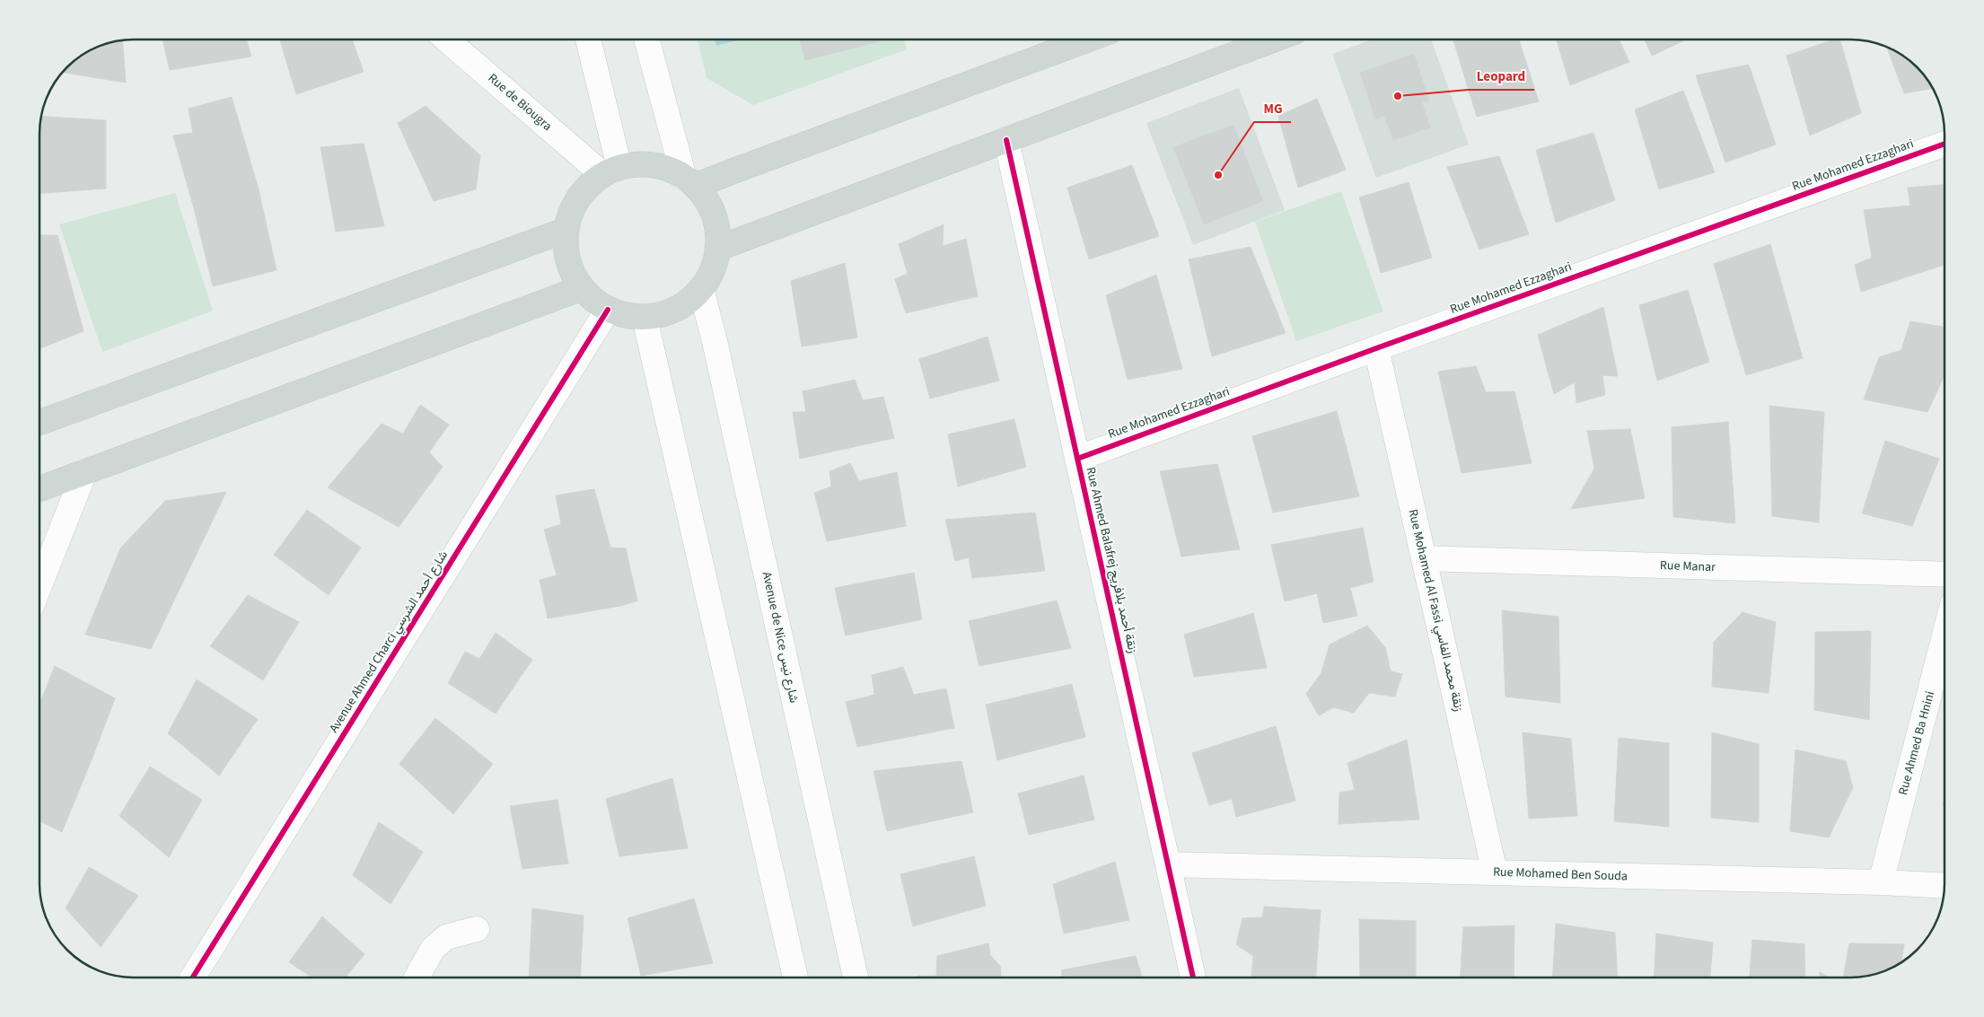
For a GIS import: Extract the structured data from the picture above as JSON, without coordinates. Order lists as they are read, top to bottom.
{
  "streets": {
    "street": [
      "Rue de Biougra",
      "Rue Mohamed Ezzaghari",
      "Rue Ahmed Balafrej زنقة أحمد بلافريج",
      "Rue Manar",
      "Rue Mohamed Al Fassi زنقة محمد الفاسي",
      "Avenue de Nice شارع نيس",
      "Avenue Ahmed Charci شارع أحمد الشرسي",
      "Rue Ahmed Ba Hnini",
      "Rue Mohamed Ben Souda"
    ]
  },
  "crossings": [
    ["Rue de Biougra", "Avenue de Nice شارع نيس"],
    ["Rue de Biougra", "Avenue Ahmed Charci شارع أحمد الشرسي"],
    ["Rue Mohamed Ezzaghari", "Rue Ahmed Balafrej زنقة أحمد بلافريج"],
    ["Rue Mohamed Ezzaghari", "Rue Mohamed Al Fassi زنقة محمد الفاسي"],
    ["Rue Ahmed Balafrej زنقة أحمد بلافريج", "Rue Mohamed Ben Souda"],
    ["Rue Manar", "Rue Mohamed Al Fassi زنقة محمد الفاسي"],
    ["Rue Mohamed Al Fassi زنقة محمد الفاسي", "Rue Mohamed Ben Souda"],
    ["Avenue de Nice شارع نيس", "Avenue Ahmed Charci شارع أحمد الشرسي"],
    ["Rue Ahmed Ba Hnini", "Rue Mohamed Ben Souda"]
  ],
  "places": ["Leopard", "MG"]
}
